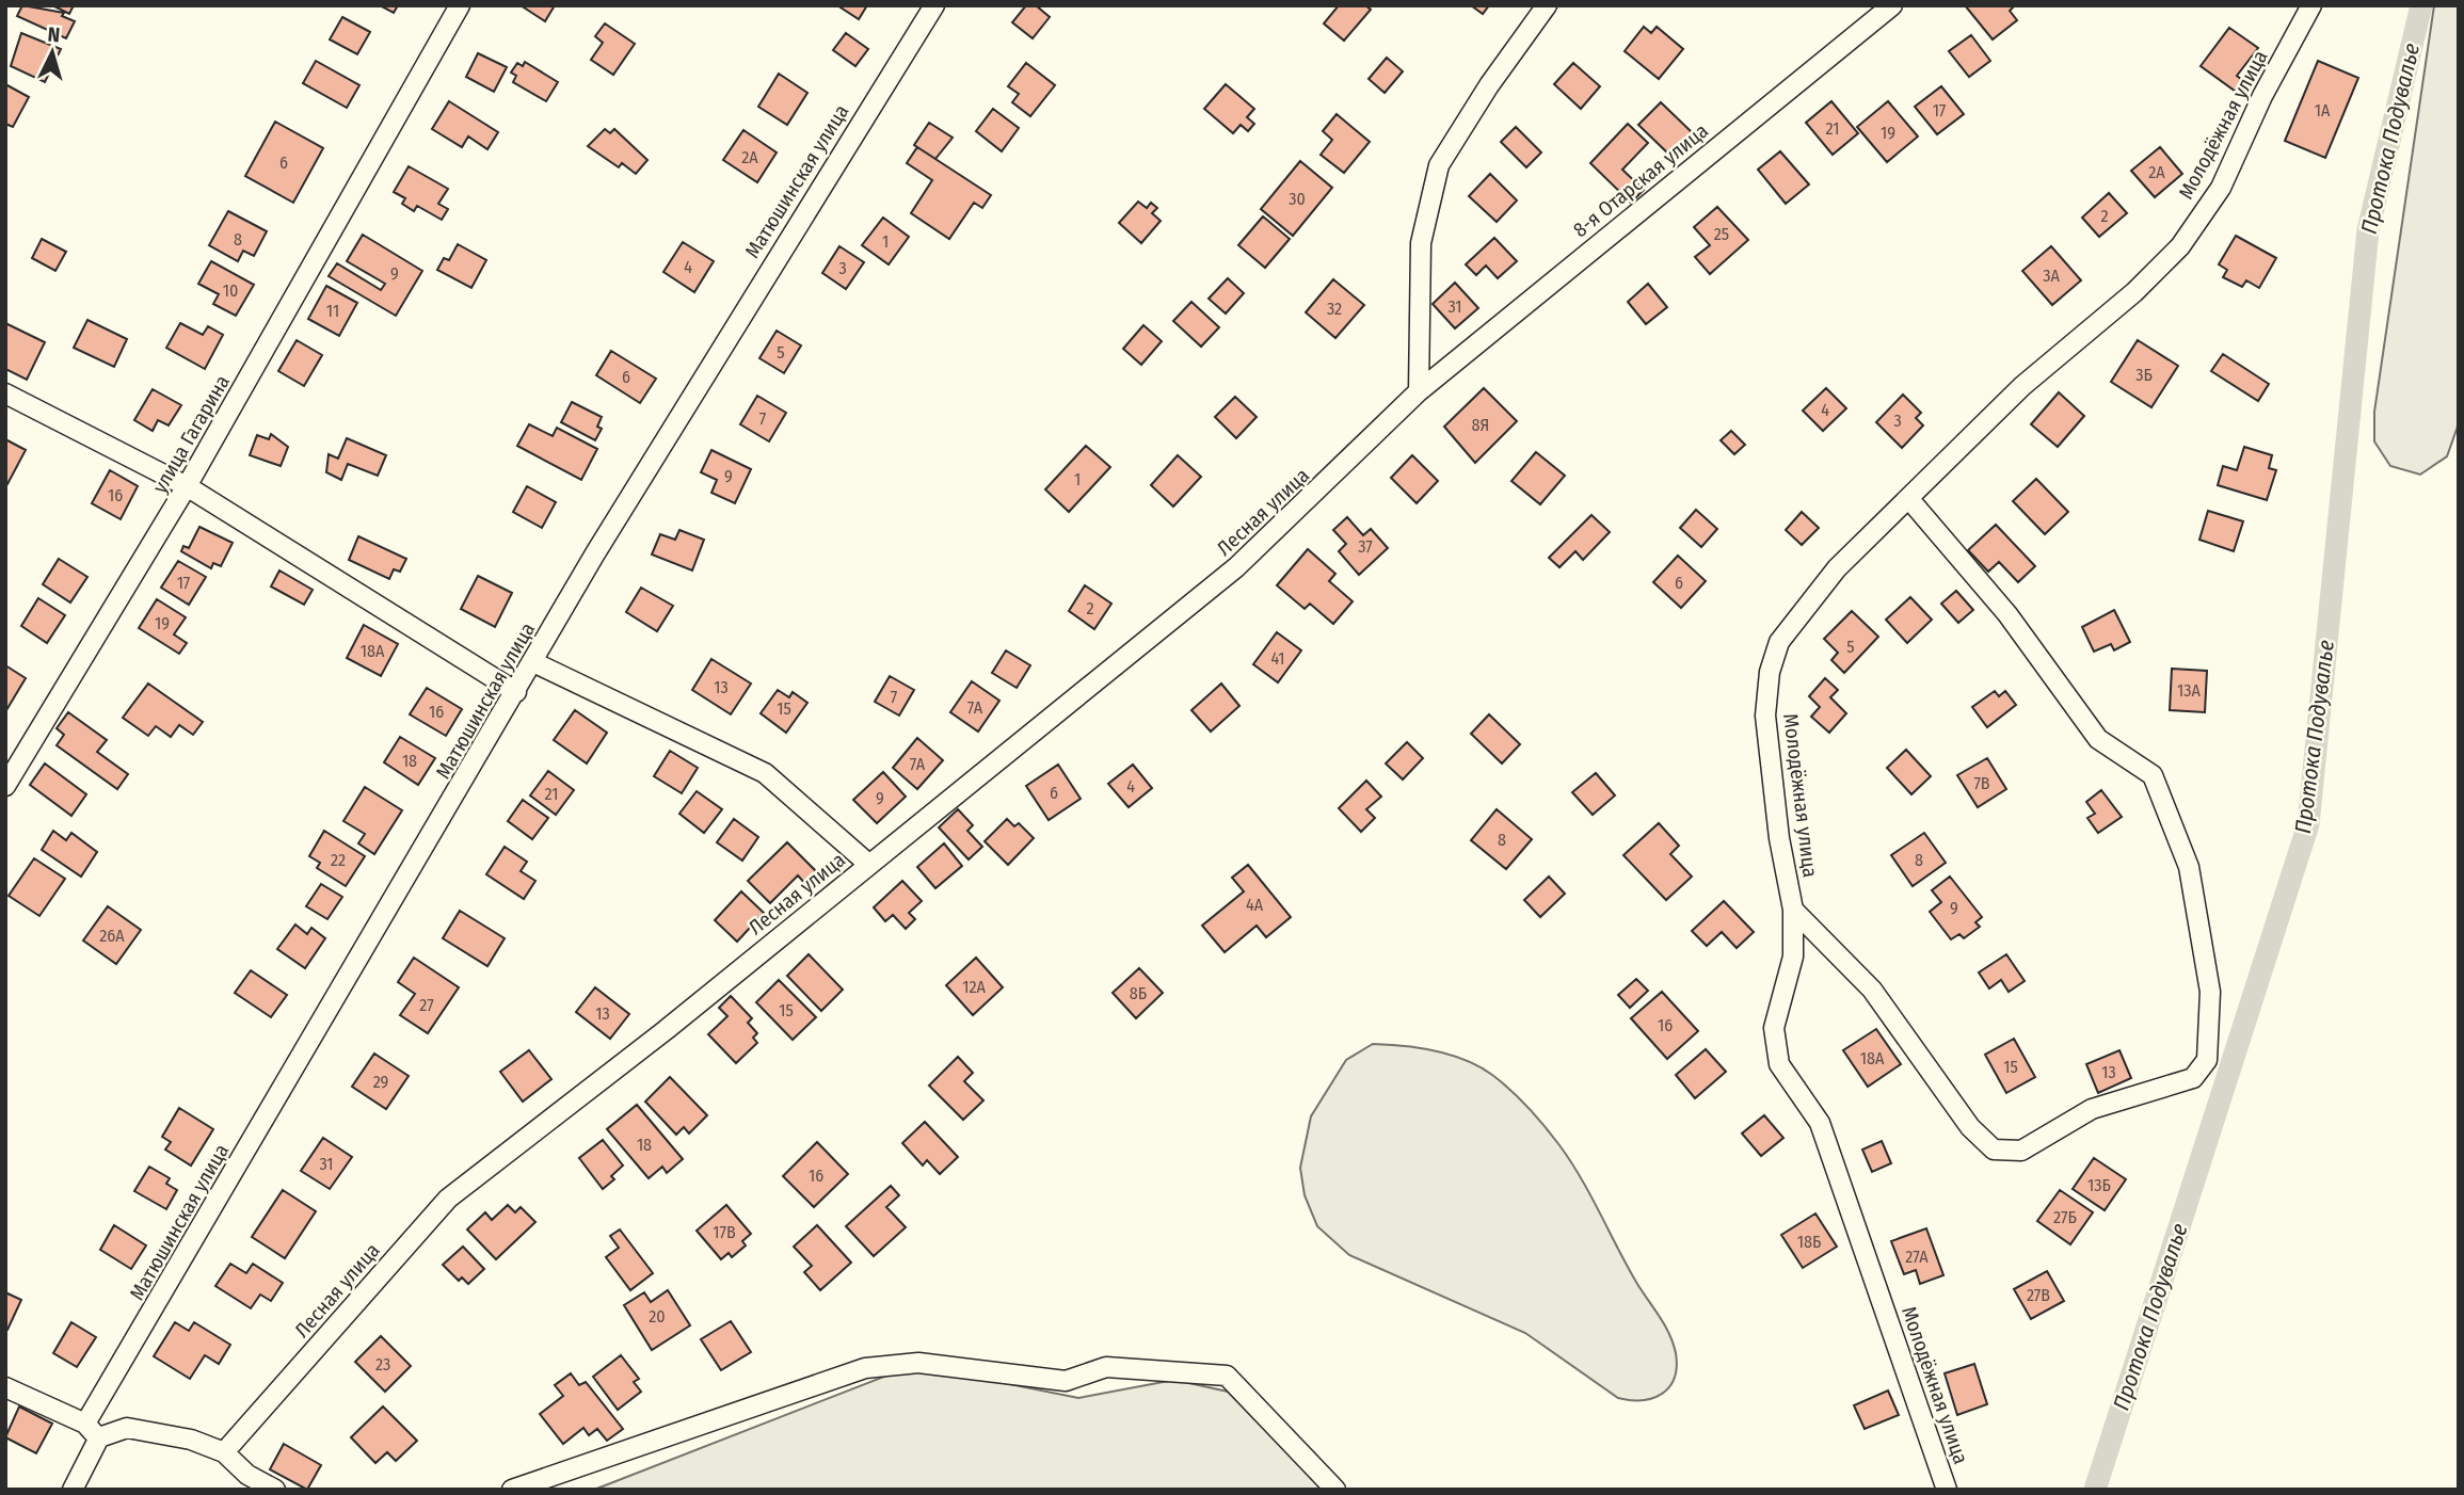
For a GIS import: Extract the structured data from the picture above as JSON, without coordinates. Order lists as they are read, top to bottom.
{
  "streets": {
    "street": [
      "Молодёжная улица",
      "8-я Отарская улица",
      "Матюшинская улица",
      "улица Гагарина",
      "Лесная улица"
    ]
  },
  "crossings": [
    ["8-я Отарская улица", "Лесная улица"]
  ],
  "water": ["Протока Подувалье"],
  "house_numbers": [
    "17",
    "1А",
    "21",
    "19",
    "2А",
    "6",
    "2А",
    "30",
    "2",
    "25",
    "8",
    "1",
    "4",
    "3",
    "9",
    "3А",
    "10",
    "31",
    "32",
    "11",
    "5",
    "3Б",
    "6",
    "4",
    "7",
    "3",
    "8Я",
    "9",
    "1",
    "16",
    "37",
    "17",
    "6",
    "2",
    "19",
    "5",
    "18А",
    "41",
    "13",
    "13А",
    "7",
    "7А",
    "15",
    "16",
    "18",
    "7А",
    "7В",
    "4",
    "6",
    "21",
    "9",
    "8",
    "22",
    "8",
    "4А",
    "9",
    "26А",
    "12А",
    "8Б",
    "27",
    "15",
    "13",
    "16",
    "18А",
    "15",
    "13",
    "29",
    "18",
    "31",
    "16",
    "13Б",
    "27Б",
    "17В",
    "18Б",
    "27А",
    "27В",
    "20",
    "23"
  ],
  "north": "top"
}
